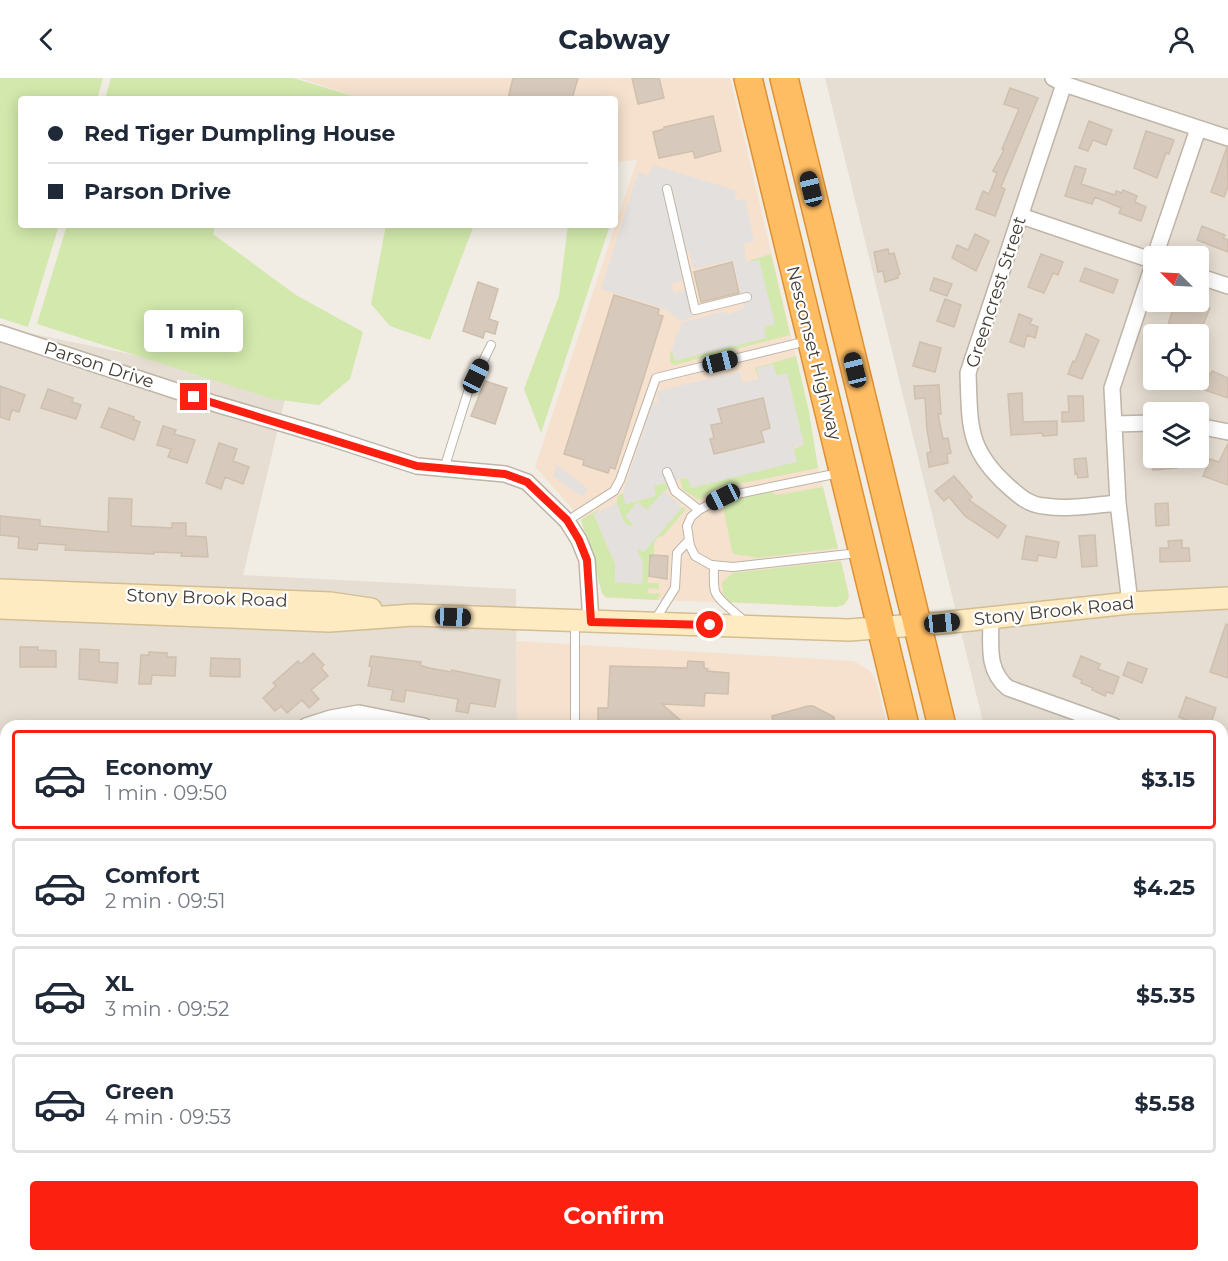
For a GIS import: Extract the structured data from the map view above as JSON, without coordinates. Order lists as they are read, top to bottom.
{
  "streets": {
    "highway": ["Nesconset Highway"],
    "main road": ["Stony Brook Road"],
    "street": ["Greencrest Street", "Parson Drive"]
  },
  "crossings": [
    ["Nesconset Highway", "Stony Brook Road"],
    ["Parson Drive", "Stony Brook Road"]
  ],
  "north": "top left",
  "page": {
    "header": "Cabway",
    "banner": ["Red Tiger Dumpling House", "Parson Drive"],
    "bubble": "1 min",
    "list": [
      {
        "name": "Economy",
        "note": "1 min · 09:50",
        "value": "$3.15"
      },
      {
        "name": "Comfort",
        "note": "2 min · 09:51",
        "value": "$4.25"
      },
      {
        "name": "XL",
        "note": "3 min · 09:52",
        "value": "$5.35"
      },
      {
        "name": "Green",
        "note": "4 min · 09:53",
        "value": "$5.58"
      }
    ],
    "buttons": "Confirm"
  }
}
